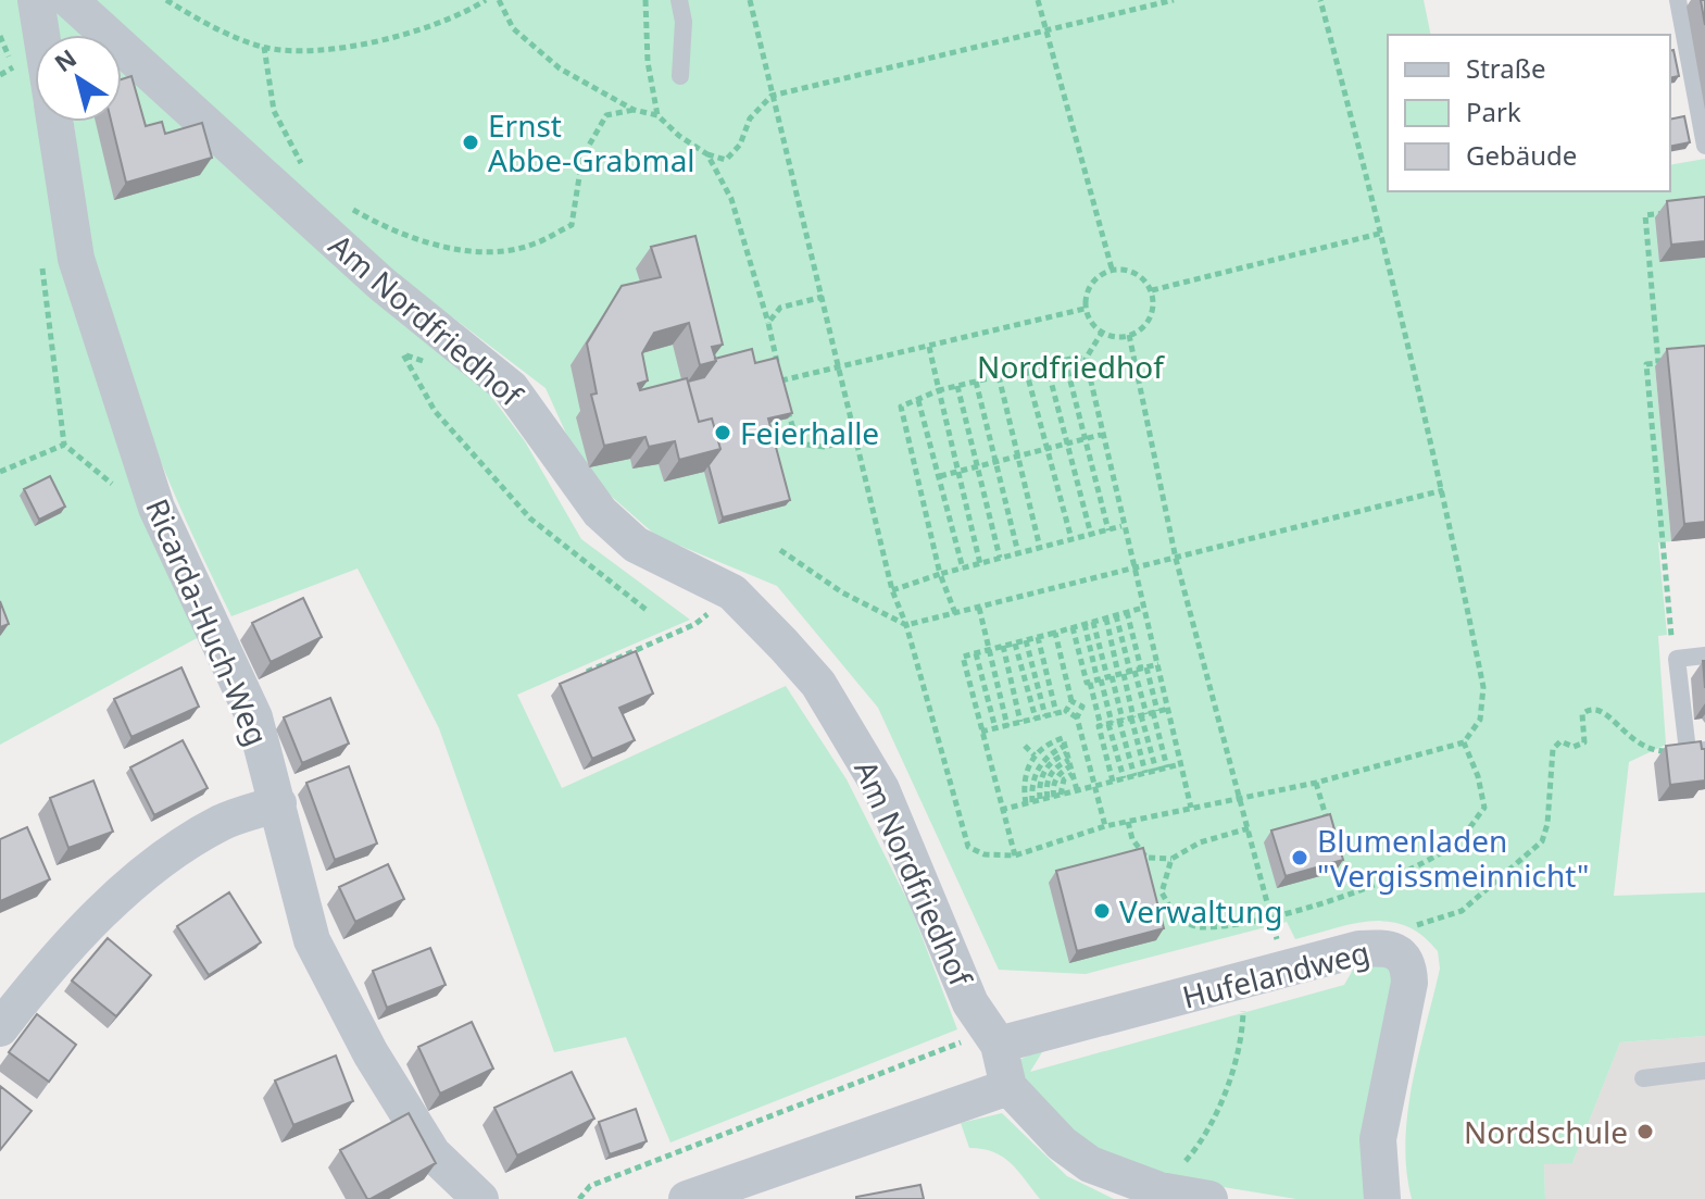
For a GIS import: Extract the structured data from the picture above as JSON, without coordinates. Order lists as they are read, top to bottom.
{
  "streets": {
    "street": ["Am Nordfriedhof", "Ricarda-Huch-Weg", "Hufelandweg"]
  },
  "crossings": [
    ["Am Nordfriedhof", "Hufelandweg"]
  ],
  "parks": ["Nordfriedhof"],
  "places": [
    "Ernst Abbe-Grabmal",
    "Feierhalle",
    "Blumenladen \"Vergissmeinnicht\"",
    "Verwaltung",
    "Nordschule"
  ],
  "legend": ["Straße", "Park", "Gebäude"],
  "north": "top left"
}
